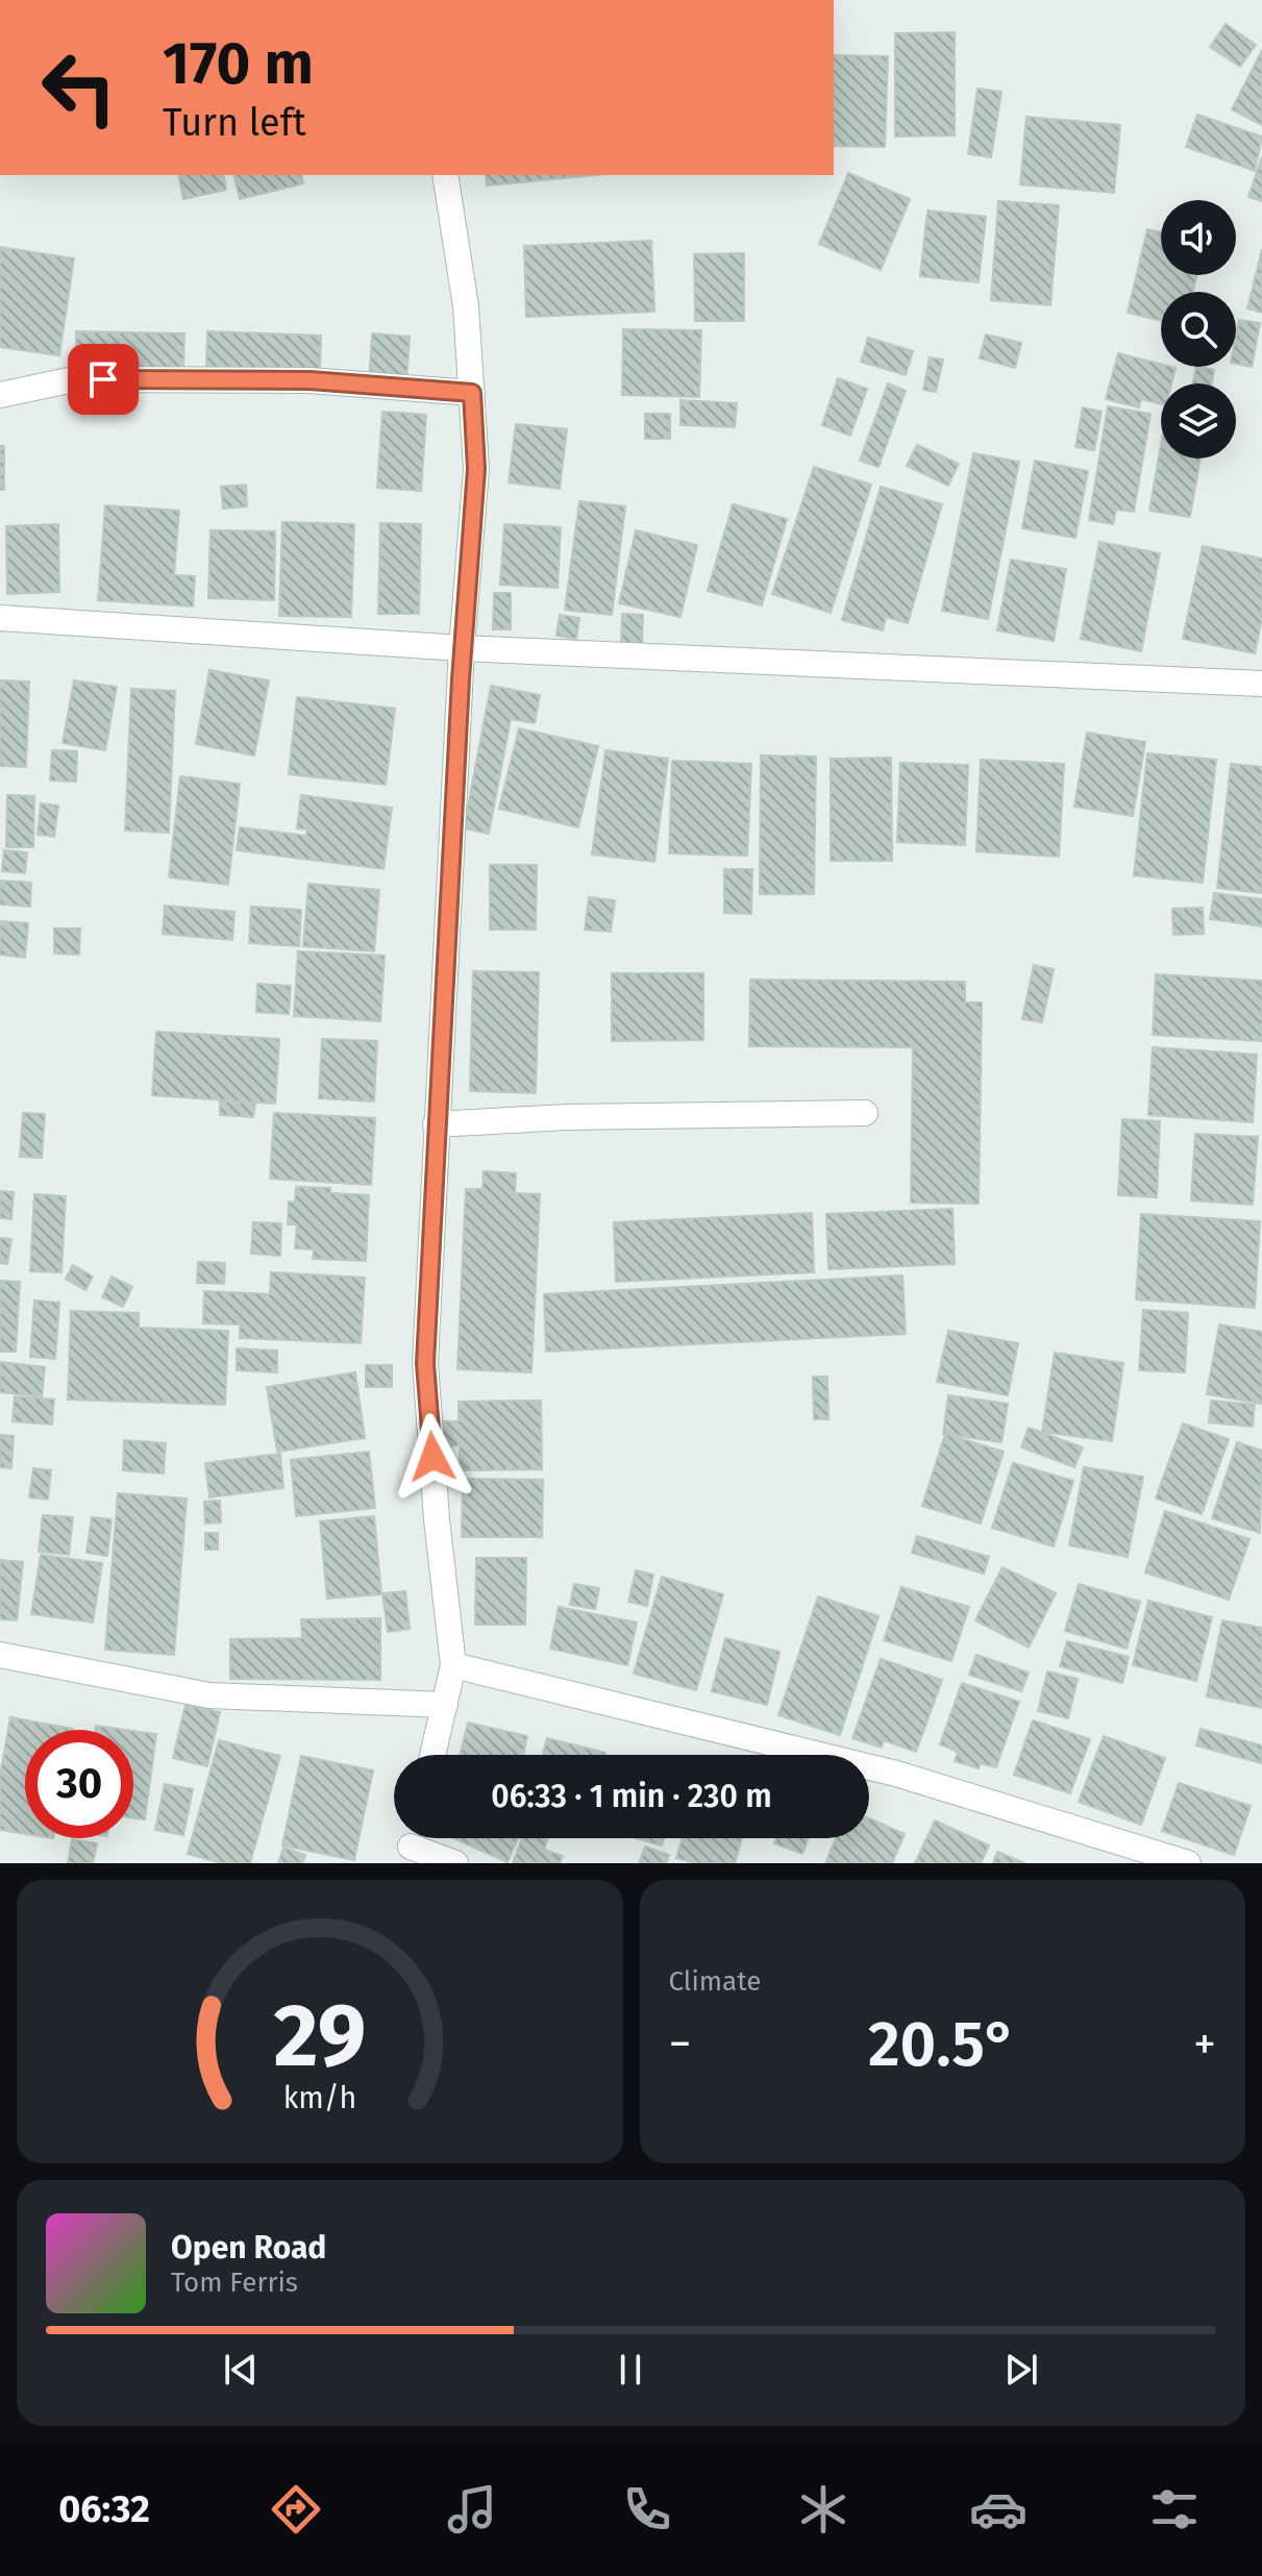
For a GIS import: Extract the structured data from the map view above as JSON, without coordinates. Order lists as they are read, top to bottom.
{
  "page": {
    "turn": ["170 m", "Turn left"],
    "limit": "30",
    "trip": "06:33 · 1 min · 230 m",
    "tile": "Climate",
    "heat": ["−", "20.5°", "+"],
    "song": ["Open Road", "Tom Ferris"],
    "tabs": "06:32",
    "gauge": ["29", "km/h"]
  }
}
